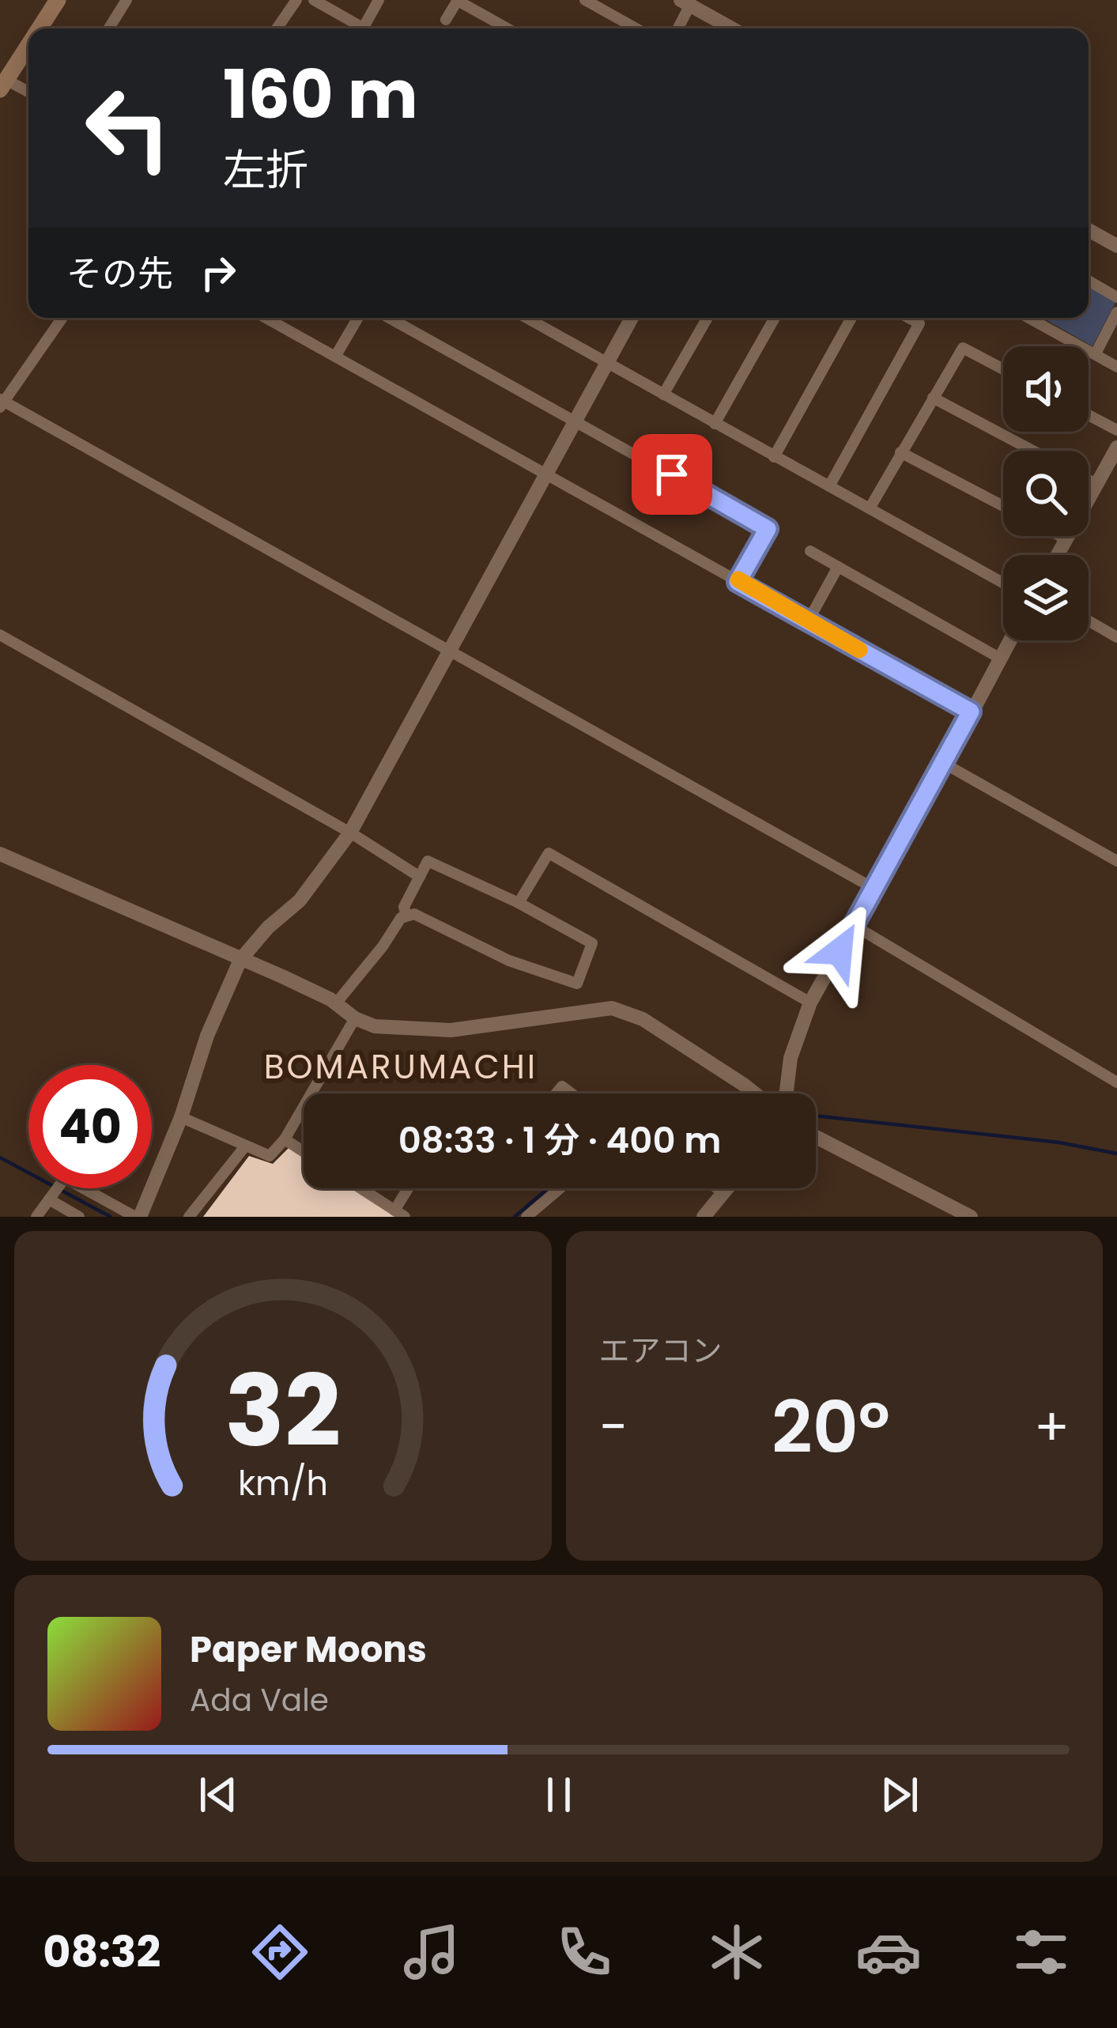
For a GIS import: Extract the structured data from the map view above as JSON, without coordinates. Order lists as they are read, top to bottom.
{
  "districts": ["BOMARUMACHI"],
  "page": {
    "turn": ["160 m", "左折"],
    "then": "その先",
    "limit": "40",
    "trip": "08:33 · 1 分 · 400 m",
    "tile": "エアコン",
    "heat": ["−", "20°", "+"],
    "song": ["Paper Moons", "Ada Vale"],
    "tabs": "08:32",
    "gauge": ["32", "km/h"]
  }
}
